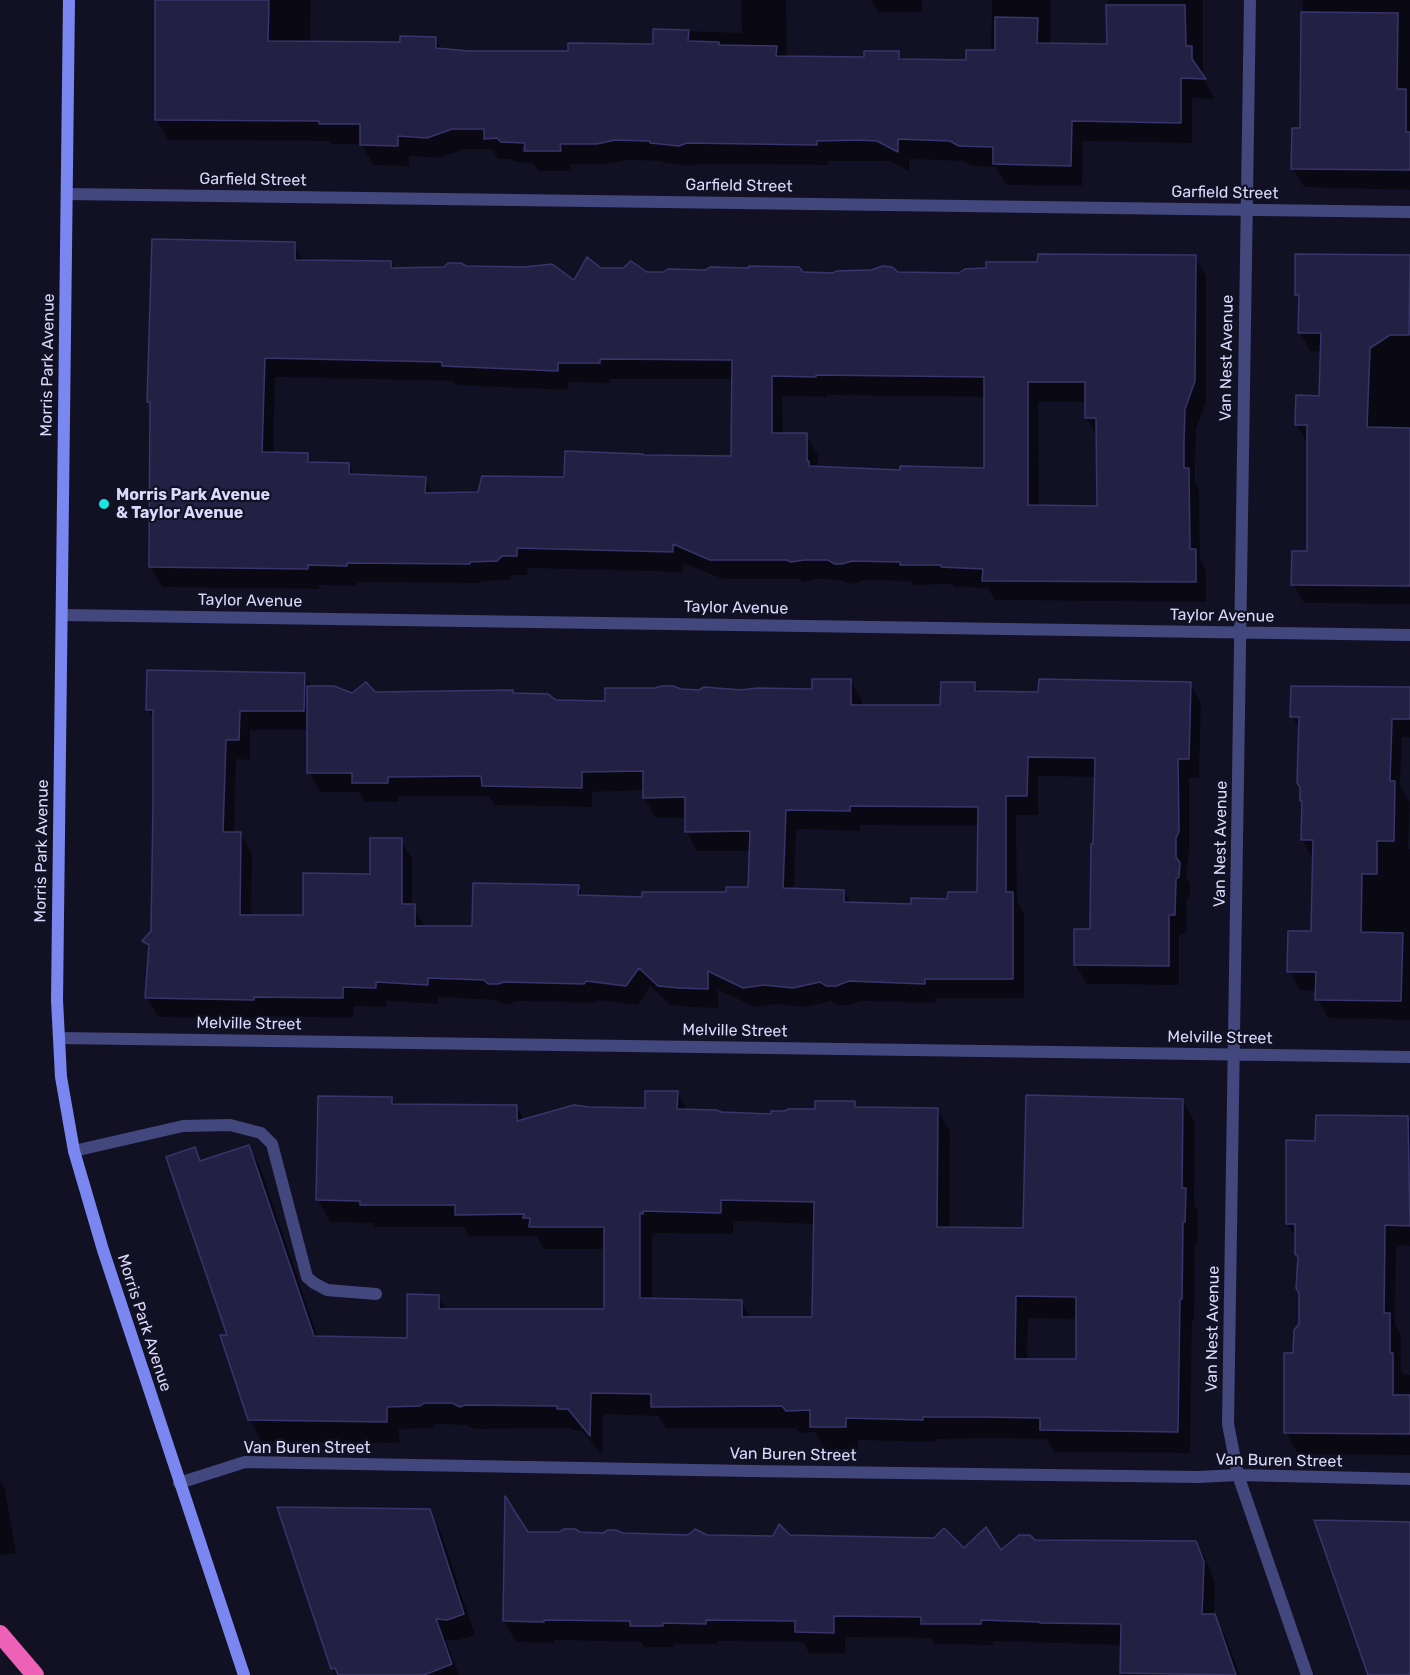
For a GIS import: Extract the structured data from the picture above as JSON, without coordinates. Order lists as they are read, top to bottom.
{
  "streets": {
    "main road": ["Morris Park Avenue"],
    "street": [
      "Garfield Street",
      "Van Nest Avenue",
      "Taylor Avenue",
      "Melville Street",
      "Van Buren Street"
    ]
  },
  "crossings": [
    ["Garfield Street", "Van Nest Avenue"],
    ["Garfield Street", "Morris Park Avenue"],
    ["Van Nest Avenue", "Taylor Avenue"],
    ["Van Nest Avenue", "Melville Street"],
    ["Van Nest Avenue", "Van Buren Street"],
    ["Morris Park Avenue", "Taylor Avenue"],
    ["Morris Park Avenue", "Melville Street"],
    ["Morris Park Avenue", "Van Buren Street"]
  ],
  "places": ["Morris Park Avenue & Taylor Avenue"]
}
